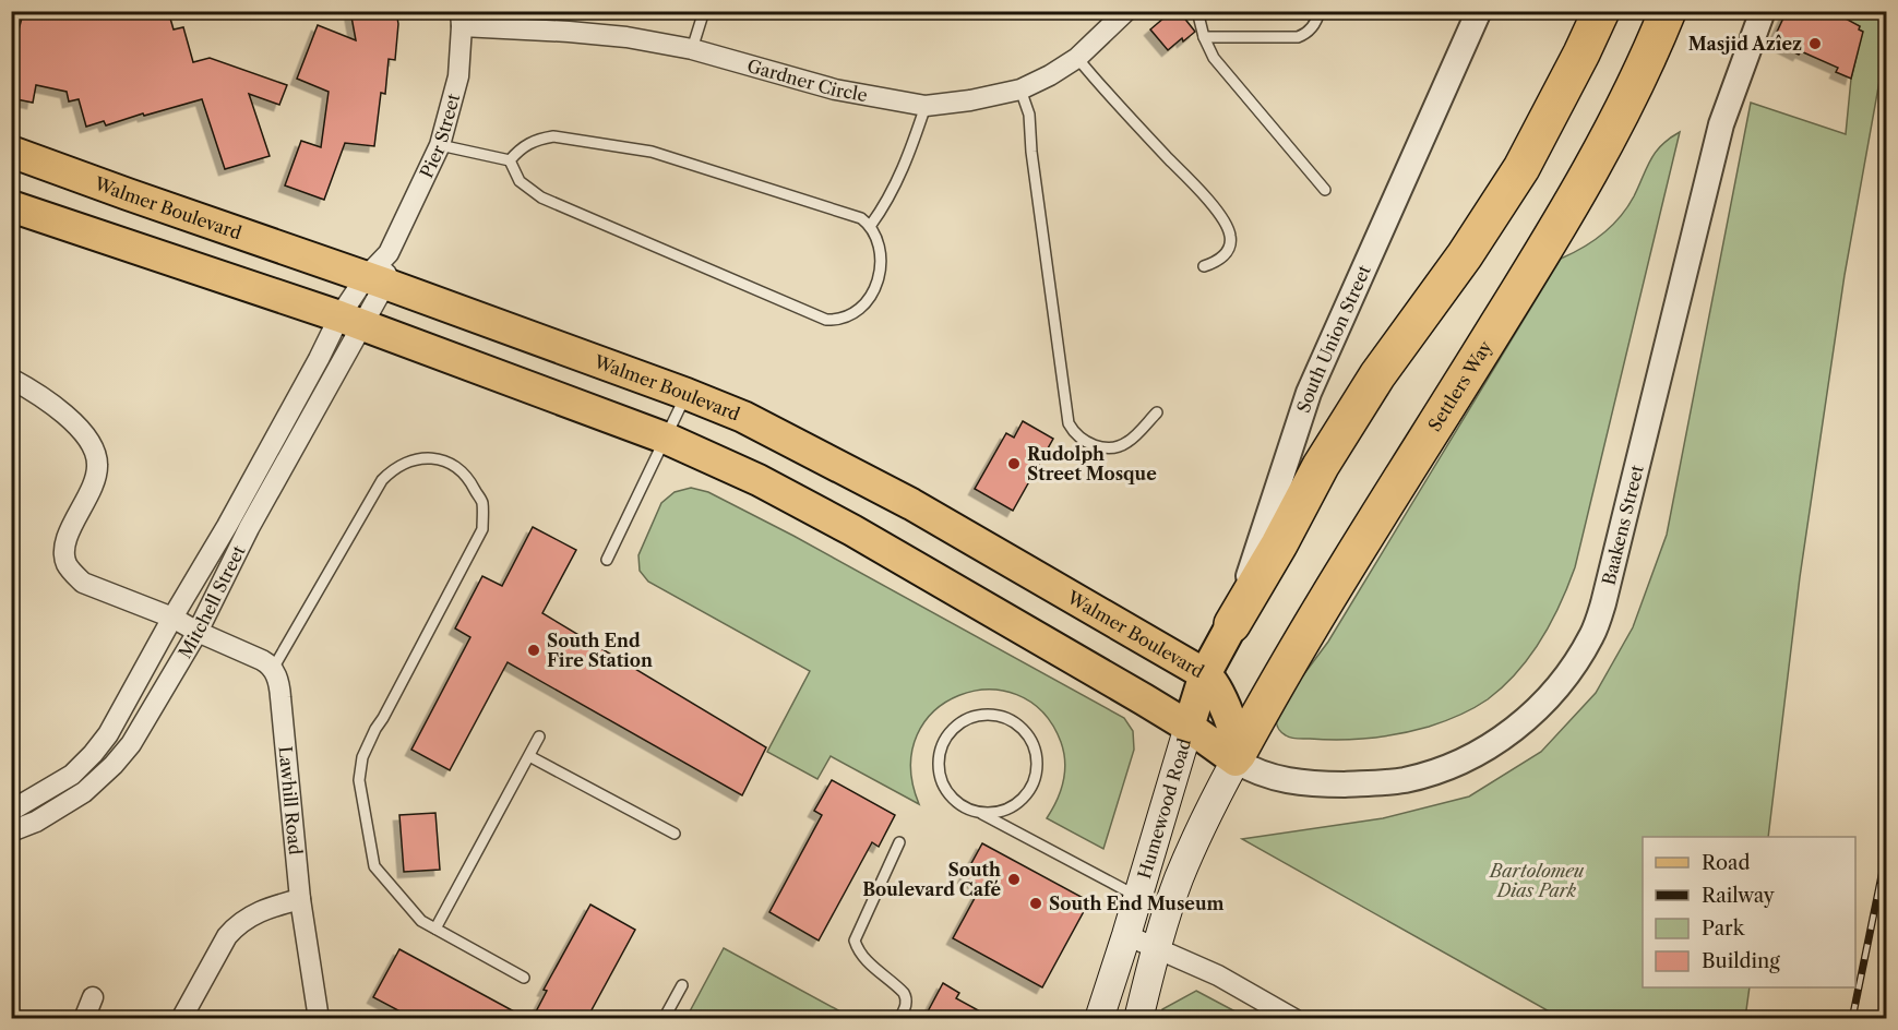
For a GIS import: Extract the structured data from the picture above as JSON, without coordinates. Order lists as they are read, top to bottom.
{
  "streets": {
    "highway": ["Settlers Way"],
    "main road": ["Walmer Boulevard", "South Union Street", "Humewood Road"],
    "street": [
      "Gardner Circle",
      "Pier Street",
      "Baakens Street",
      "Mitchell Street",
      "Lawhill Road"
    ]
  },
  "crossings": [
    ["Gardner Circle", "Pier Street"],
    ["Pier Street", "Walmer Boulevard"],
    ["Pier Street", "Mitchell Street"],
    ["Walmer Boulevard", "South Union Street"],
    ["Walmer Boulevard", "Settlers Way"],
    ["Walmer Boulevard", "Baakens Street"],
    ["Walmer Boulevard", "Humewood Road"],
    ["South Union Street", "Humewood Road"],
    ["Settlers Way", "Baakens Street"],
    ["Settlers Way", "Humewood Road"],
    ["Baakens Street", "Humewood Road"]
  ],
  "parks": ["Bartolomeu Dias Park"],
  "places": [
    "Masjid Azîez",
    "Rudolph Street Mosque",
    "South End Fire Station",
    "South Boulevard Café",
    "South End Museum"
  ],
  "legend": [
    "Road",
    "Railway",
    "Park",
    "Building"
  ]
}
